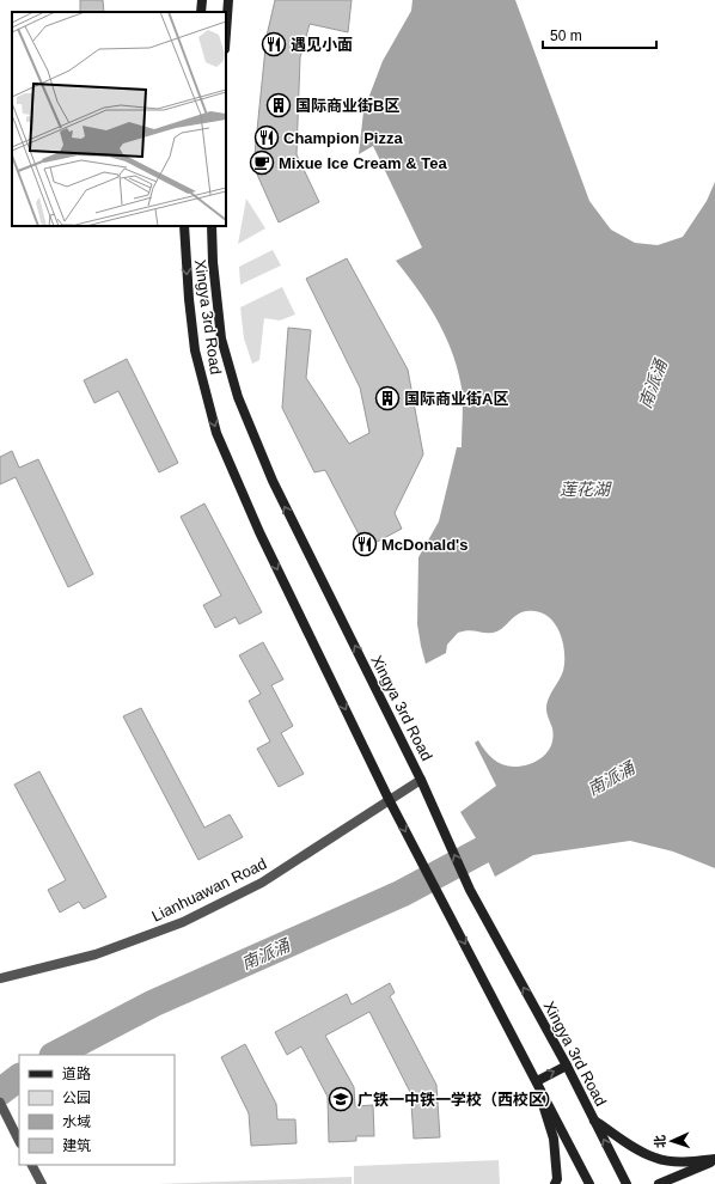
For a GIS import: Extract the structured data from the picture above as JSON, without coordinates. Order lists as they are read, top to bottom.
{
  "streets": {
    "street": ["Xingya 3rd Road", "Lianhuawan Road"]
  },
  "crossings": [
    ["Xingya 3rd Road", "Lianhuawan Road"]
  ],
  "water": ["南派涌", "莲花湖"],
  "places": {
    "restaurant": ["遇见小面", "Champion Pizza", "McDonald's"],
    "building": ["国际商业街B区", "国际商业街A区"],
    "cafe": ["Mixue Ice Cream & Tea"],
    "school or university": ["广铁一中铁一学校（西校区）"]
  },
  "legend": [
    "道路",
    "公园",
    "水域",
    "建筑"
  ],
  "scale_bar": "50 m",
  "north": "left"
}
